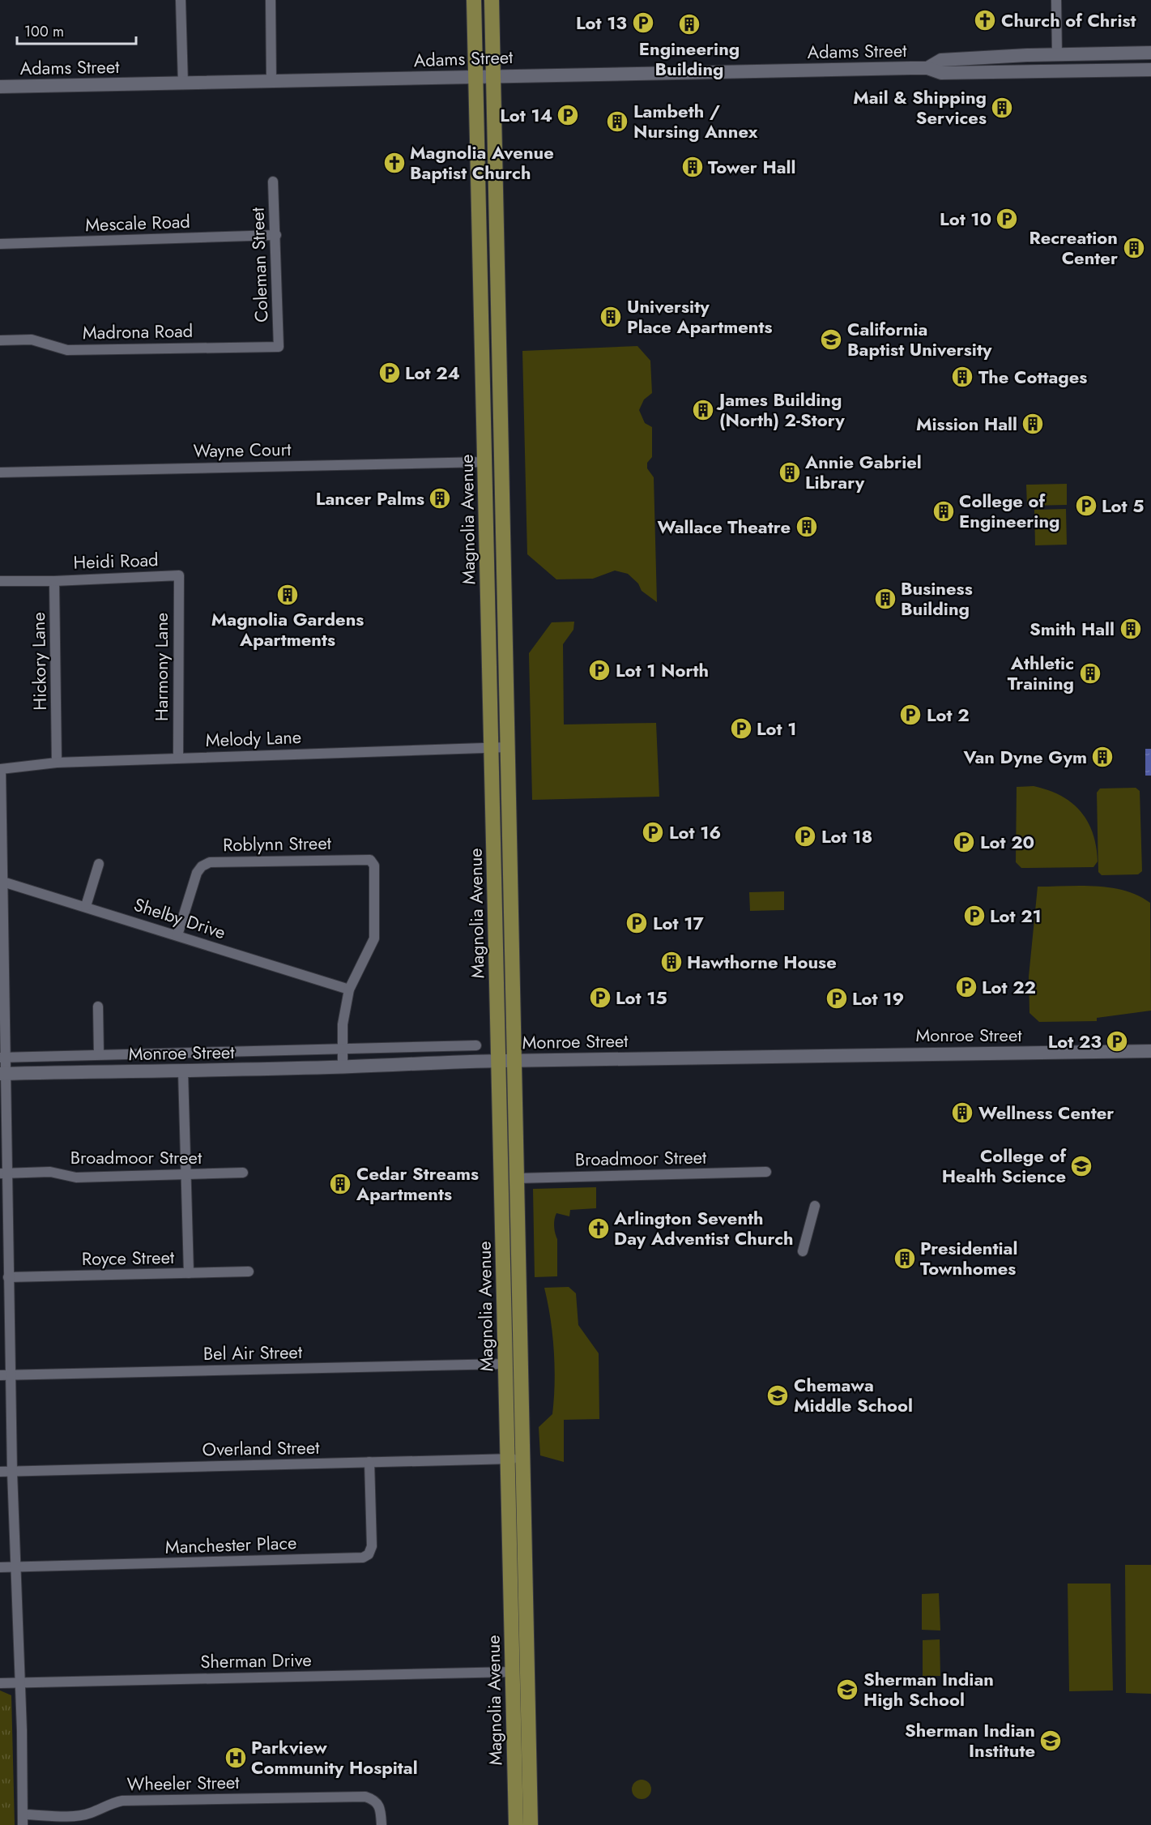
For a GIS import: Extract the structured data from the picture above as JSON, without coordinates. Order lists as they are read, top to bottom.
{
  "streets": {
    "main road": ["Adams Street", "Magnolia Avenue", "Monroe Street"],
    "street": [
      "Mescale Road",
      "Coleman Street",
      "Madrona Road",
      "Wayne Court",
      "Heidi Road",
      "Hickory Lane",
      "Harmony Lane",
      "Melody Lane",
      "Roblynn Street",
      "Shelby Drive",
      "Broadmoor Street",
      "Royce Street",
      "Bel Air Street",
      "Overland Street",
      "Manchester Place",
      "Sherman Drive",
      "Wheeler Street"
    ]
  },
  "crossings": [
    ["Adams Street", "Magnolia Avenue"],
    ["Mescale Road", "Coleman Street"],
    ["Coleman Street", "Madrona Road"],
    ["Wayne Court", "Magnolia Avenue"],
    ["Magnolia Avenue", "Melody Lane"],
    ["Magnolia Avenue", "Monroe Street"],
    ["Magnolia Avenue", "Broadmoor Street"],
    ["Magnolia Avenue", "Bel Air Street"],
    ["Magnolia Avenue", "Overland Street"],
    ["Magnolia Avenue", "Sherman Drive"],
    ["Heidi Road", "Hickory Lane"],
    ["Heidi Road", "Harmony Lane"],
    ["Hickory Lane", "Melody Lane"],
    ["Harmony Lane", "Melody Lane"],
    ["Roblynn Street", "Shelby Drive"],
    ["Overland Street", "Manchester Place"]
  ],
  "places": {
    "church": ["Church of Christ", "Magnolia Avenue Baptist Church", "Arlington Seventh Day Adventist Church"],
    "parking": [
      "Lot 13",
      "Lot 14",
      "Lot 10",
      "Lot 24",
      "Lot 5",
      "Lot 1 North",
      "Lot 2",
      "Lot 1",
      "Lot 16",
      "Lot 18",
      "Lot 20",
      "Lot 21",
      "Lot 17",
      "Lot 22",
      "Lot 15",
      "Lot 19",
      "Lot 23"
    ],
    "building": [
      "Engineering Building",
      "Mail & Shipping Services",
      "Lambeth / Nursing Annex",
      "Tower Hall",
      "Recreation Center",
      "University Place Apartments",
      "The Cottages",
      "James Building (North) 2-Story",
      "Mission Hall",
      "Annie Gabriel Library",
      "Lancer Palms",
      "College of Engineering",
      "Wallace Theatre",
      "Magnolia Gardens Apartments",
      "Business Building",
      "Smith Hall",
      "Athletic Training",
      "Van Dyne Gym",
      "Hawthorne House",
      "Wellness Center",
      "Cedar Streams Apartments",
      "Presidential Townhomes"
    ],
    "school or university": [
      "California Baptist University",
      "College of Health Science",
      "Chemawa Middle School",
      "Sherman Indian High School",
      "Sherman Indian Institute"
    ],
    "hospital": ["Parkview Community Hospital"]
  },
  "scale_bar": "100 m"
}
